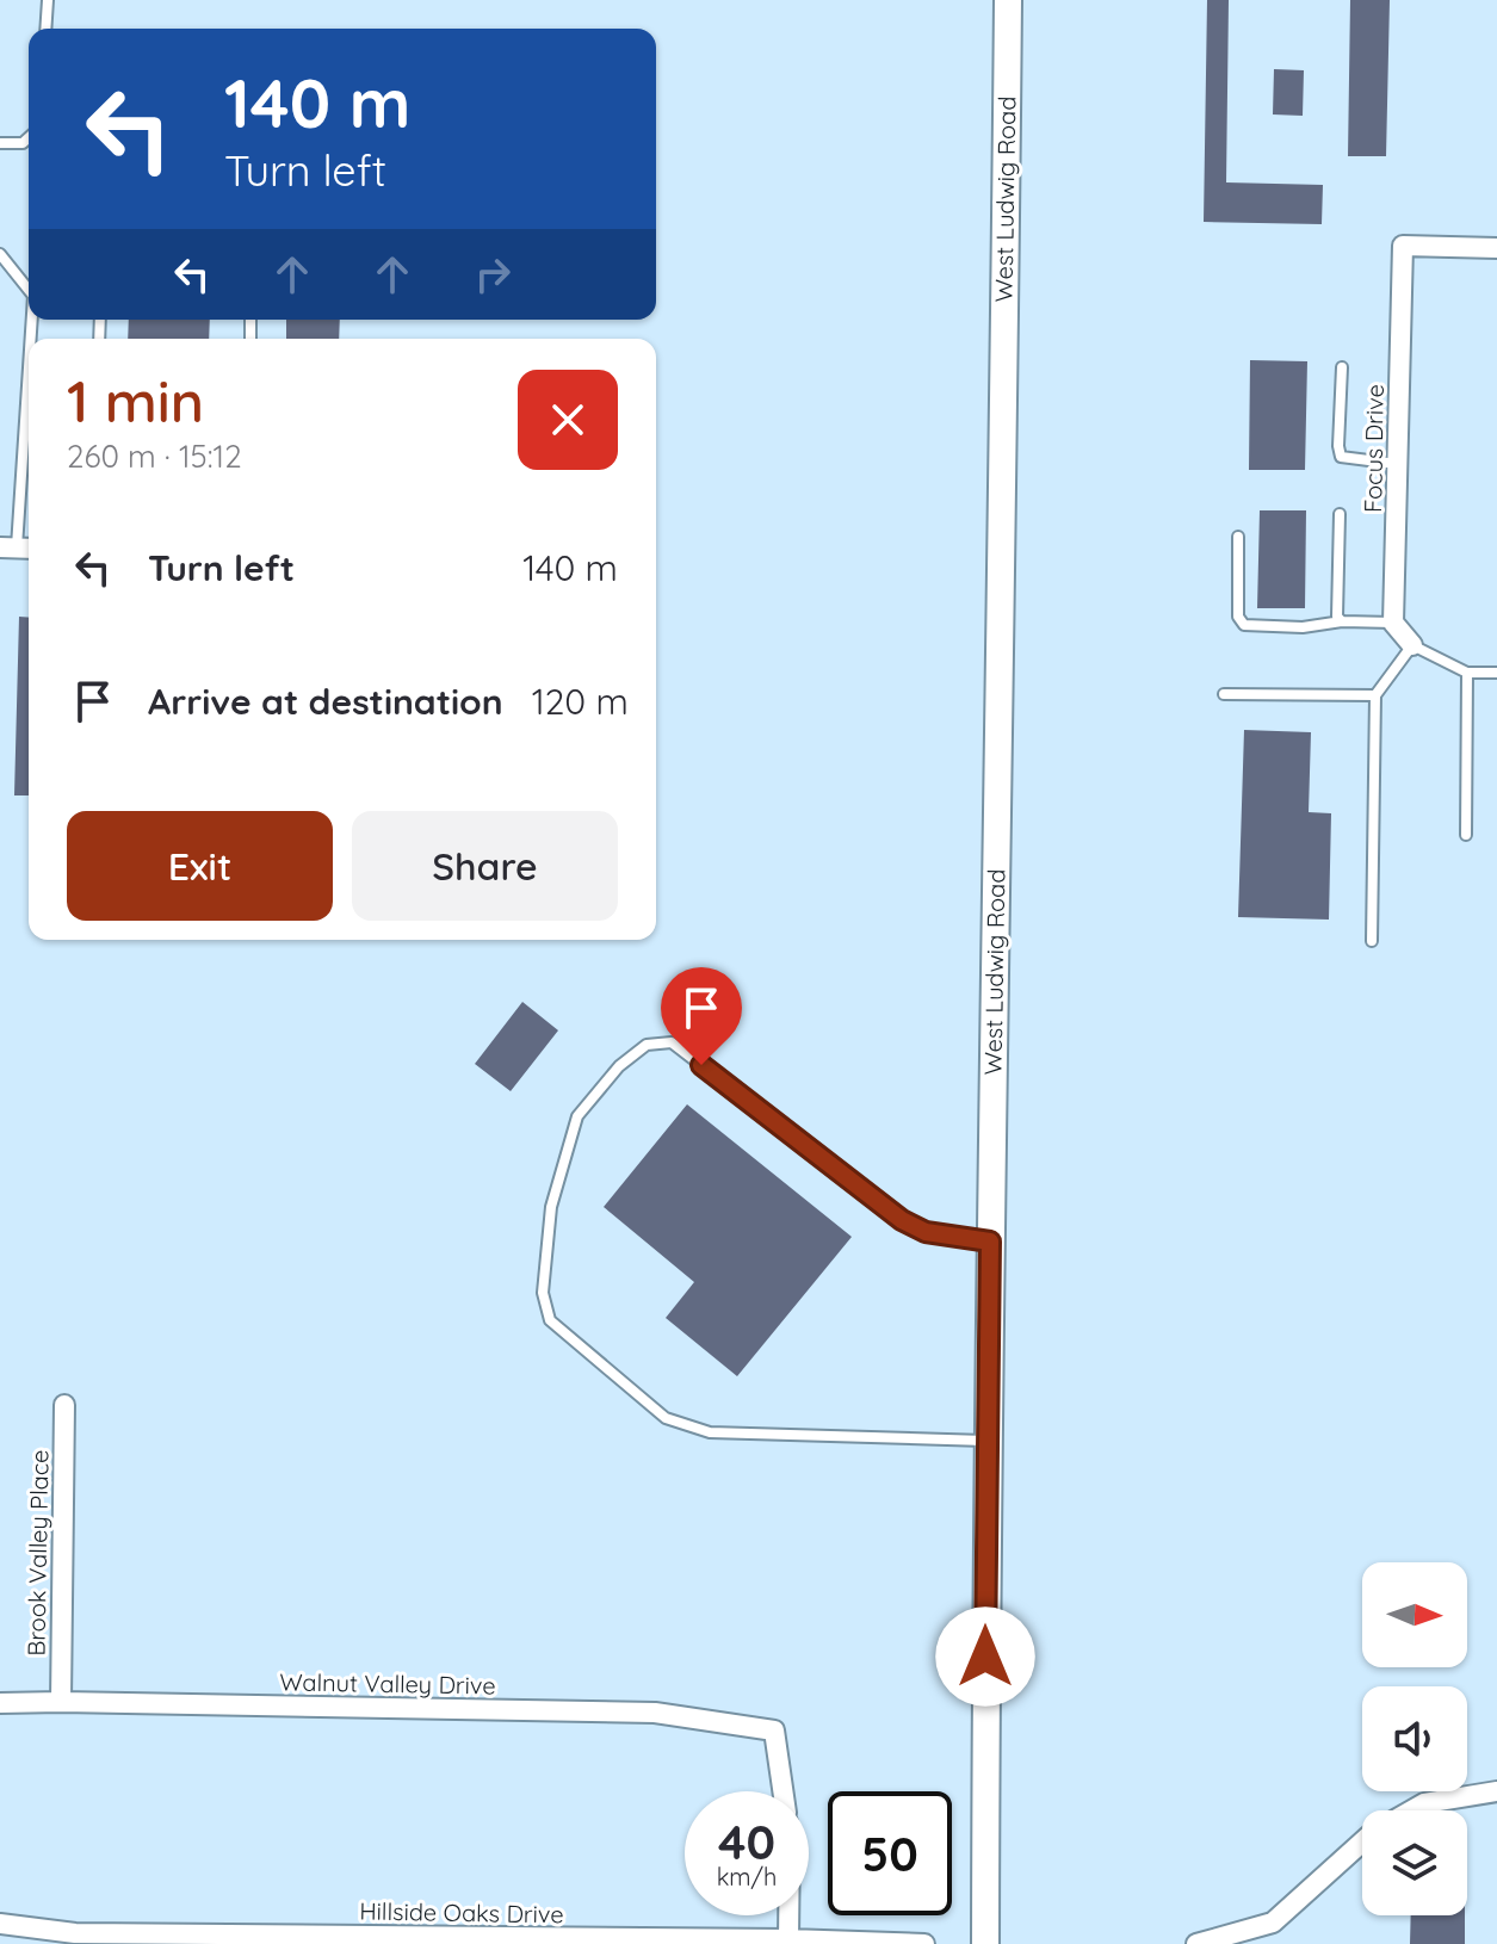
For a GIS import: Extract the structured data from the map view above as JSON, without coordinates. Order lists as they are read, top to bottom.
{
  "streets": {
    "main road": ["West Ludwig Road"],
    "street": [
      "Focus Drive",
      "Brook Valley Place",
      "Walnut Valley Drive",
      "Hillside Oaks Drive"
    ]
  },
  "crossings": [
    ["Brook Valley Place", "Walnut Valley Drive"]
  ],
  "north": "right",
  "page": {
    "turn": ["140 m", "Turn left"],
    "heading": ["1 min", "260 m · 15:12"],
    "list": [
      {
        "name": "Turn left",
        "value": "140 m"
      },
      {
        "name": "Arrive at destination",
        "value": "120 m"
      }
    ],
    "buttons": ["Exit", "Share"],
    "speed": "40 km/h",
    "limit": "50"
  }
}
